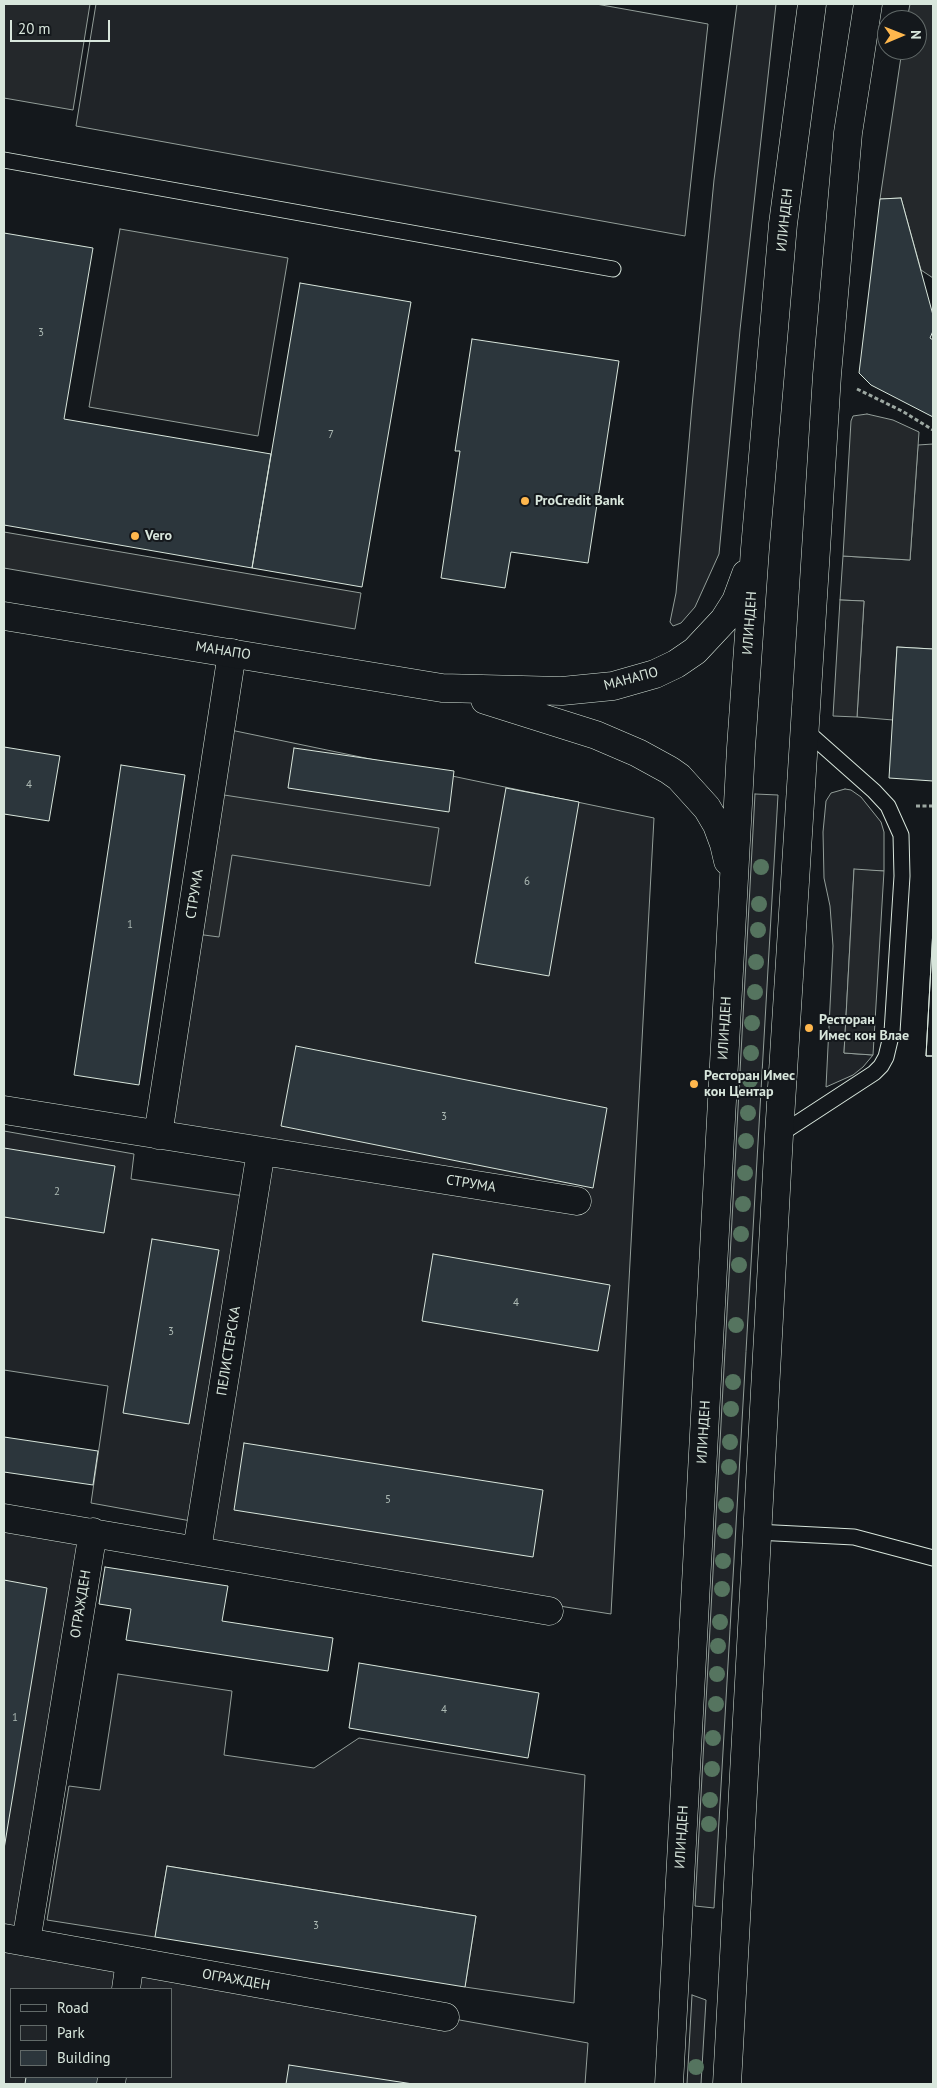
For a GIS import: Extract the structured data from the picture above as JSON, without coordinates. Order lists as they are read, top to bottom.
{
  "streets": {
    "street": [
      "ИЛИНДЕН",
      "МАНАПО",
      "СТРУМА",
      "ПЕЛИСТЕРСКА",
      "ОГРАЖДЕН"
    ]
  },
  "crossings": [
    ["ИЛИНДЕН", "МАНАПО"],
    ["МАНАПО", "СТРУМА"],
    ["СТРУМА", "ПЕЛИСТЕРСКА"]
  ],
  "places": [
    "ProCredit Bank",
    "Vero",
    "Ресторан Имес кон Влае",
    "Ресторан Имес кон Центар"
  ],
  "house_numbers": [
    "3",
    "7",
    "4",
    "6",
    "1",
    "3",
    "2",
    "4",
    "3",
    "5",
    "4",
    "1",
    "3"
  ],
  "legend": ["Road", "Park", "Building"],
  "scale_bar": "20 m",
  "north": "right"
}
